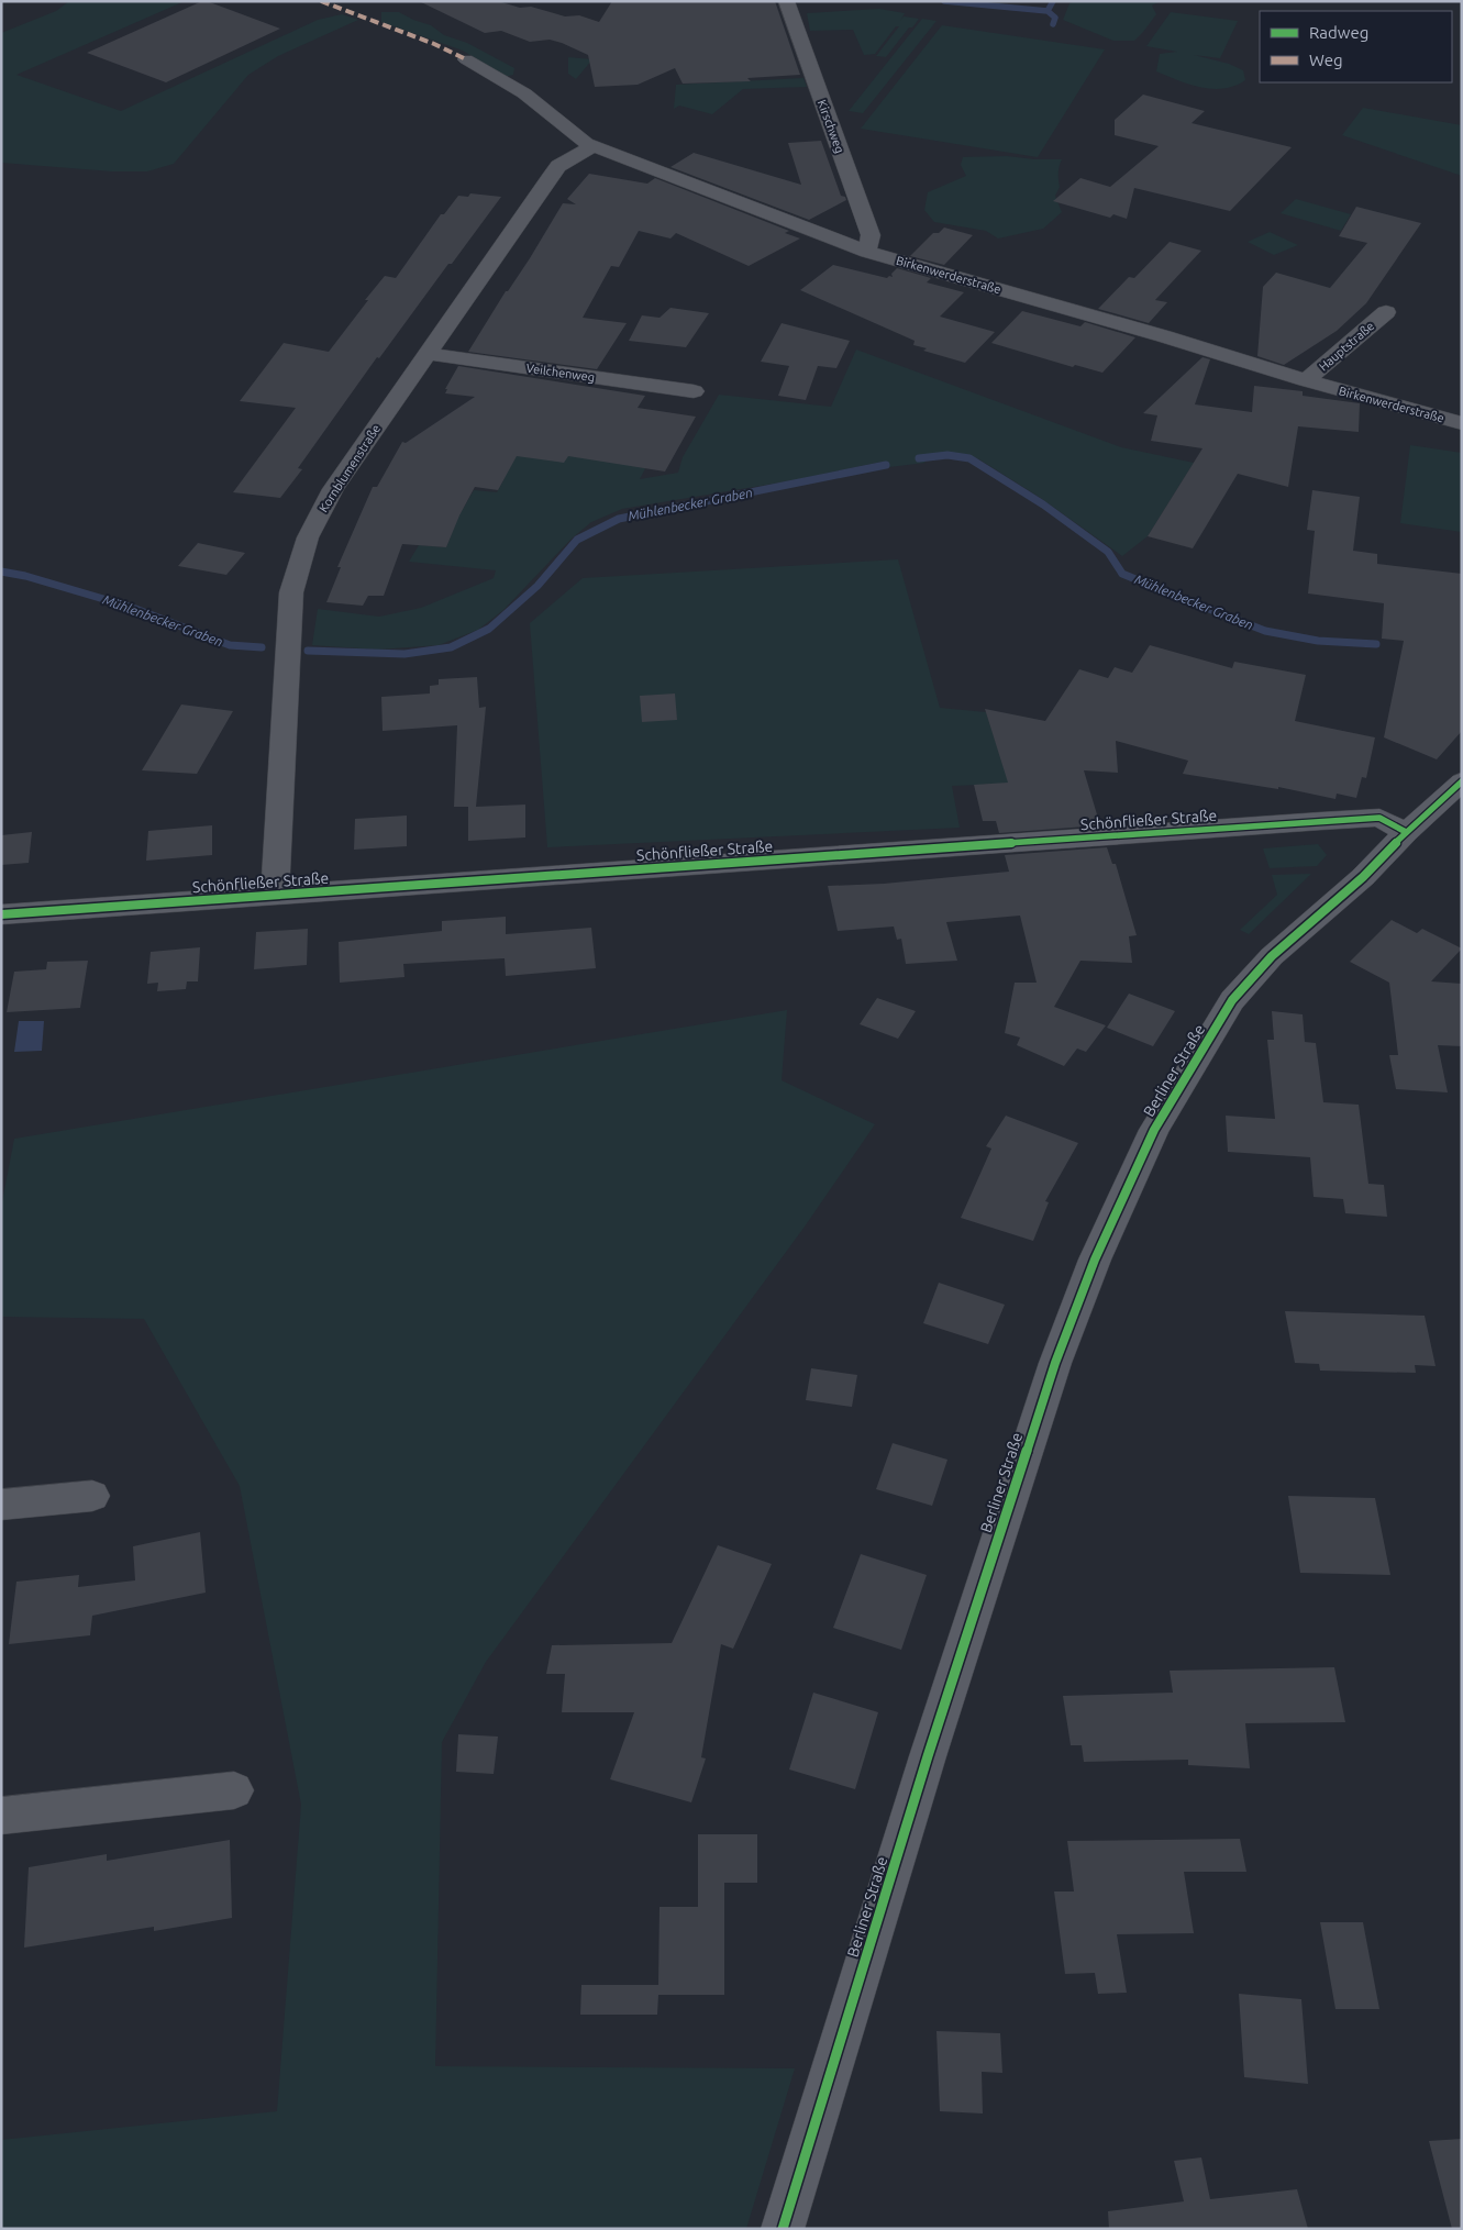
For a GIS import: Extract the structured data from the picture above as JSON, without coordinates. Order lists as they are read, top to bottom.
{
  "streets": {
    "main road": ["Schönfließer Straße", "Berliner Straße"],
    "street": [
      "Kirschweg",
      "Birkenwerderstraße",
      "Hauptstraße",
      "Veilchenweg",
      "Kornblumenstraße"
    ]
  },
  "crossings": [
    ["Kirschweg", "Birkenwerderstraße"],
    ["Birkenwerderstraße", "Hauptstraße"],
    ["Birkenwerderstraße", "Kornblumenstraße"],
    ["Veilchenweg", "Kornblumenstraße"],
    ["Kornblumenstraße", "Schönfließer Straße"],
    ["Schönfließer Straße", "Berliner Straße"]
  ],
  "water": ["Mühlenbecker Graben"],
  "legend": ["Radweg", "Weg"]
}
